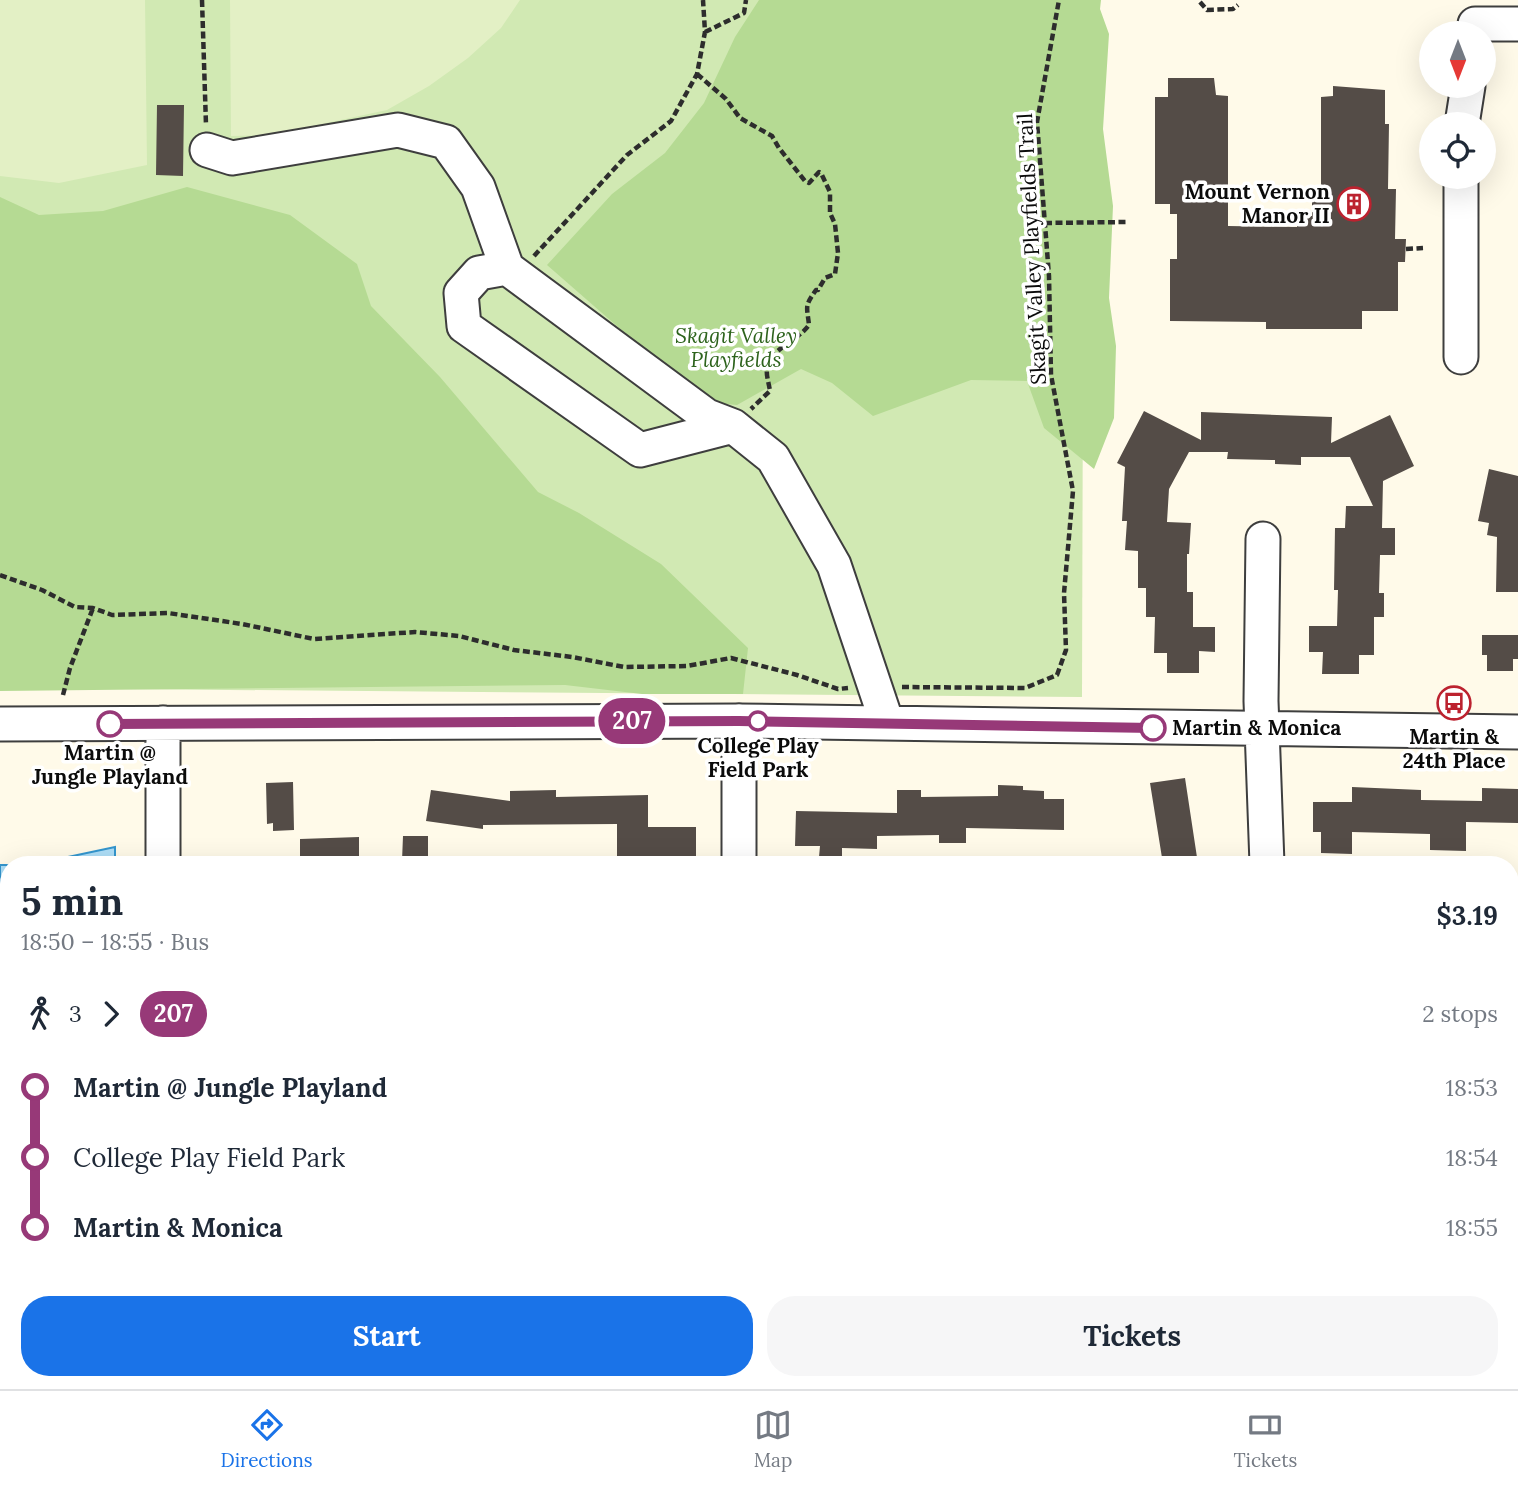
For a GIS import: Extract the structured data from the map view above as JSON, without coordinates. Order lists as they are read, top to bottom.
{
  "streets": {
    "path": ["Skagit Valley Playfields Trail"]
  },
  "parks": ["Skagit Valley Playfields"],
  "places": {
    "building": ["Mount Vernon Manor II"],
    "bus stop": ["Martin & 24th Place"],
    "other": ["College Play Field Park", "Martin @ Jungle Playland", "Martin & Monica"]
  },
  "lines": ["bus line 207"],
  "north": "bottom",
  "page": {
    "on_map": "207",
    "heading": ["5 min", "18:50 – 18:55 · Bus", "$3.19"],
    "legs": ["3", "207", "2 stops"],
    "list": [
      {
        "name": "Martin @ Jungle Playland",
        "value": "18:53"
      },
      {
        "name": "College Play Field Park",
        "value": "18:54"
      },
      {
        "name": "Martin & Monica",
        "value": "18:55"
      }
    ],
    "buttons": ["Start", "Tickets"],
    "tabs": ["Directions", "Map", "Tickets"]
  }
}
